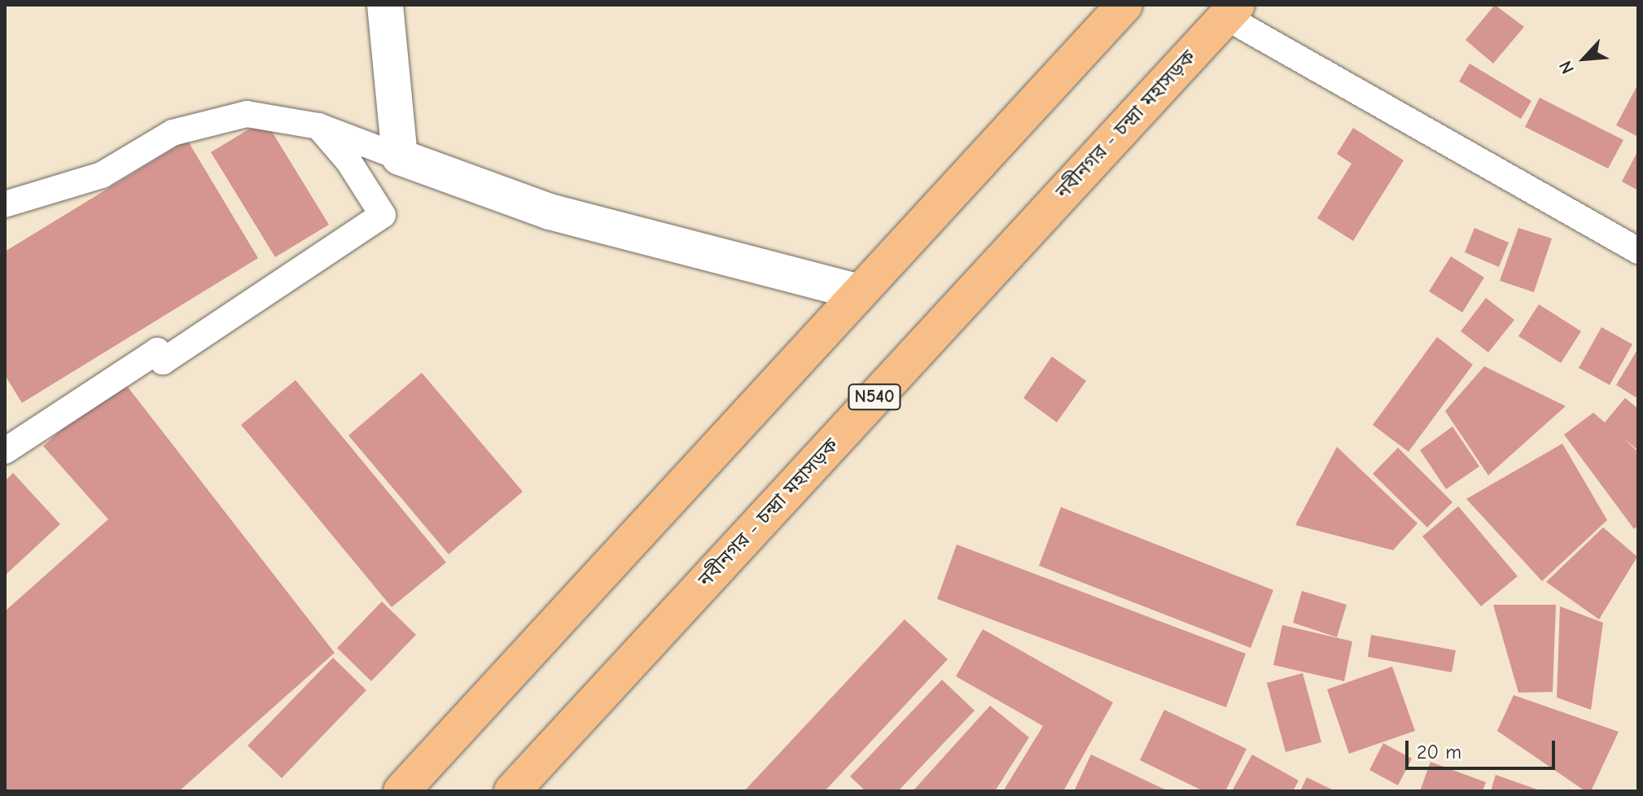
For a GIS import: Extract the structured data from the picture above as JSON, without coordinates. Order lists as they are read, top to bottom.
{
  "streets": {
    "highway": ["নবীনগর - চন্দ্রা মহাসড়ক", "N540"]
  },
  "scale_bar": "20 m",
  "north": "bottom left"
}
